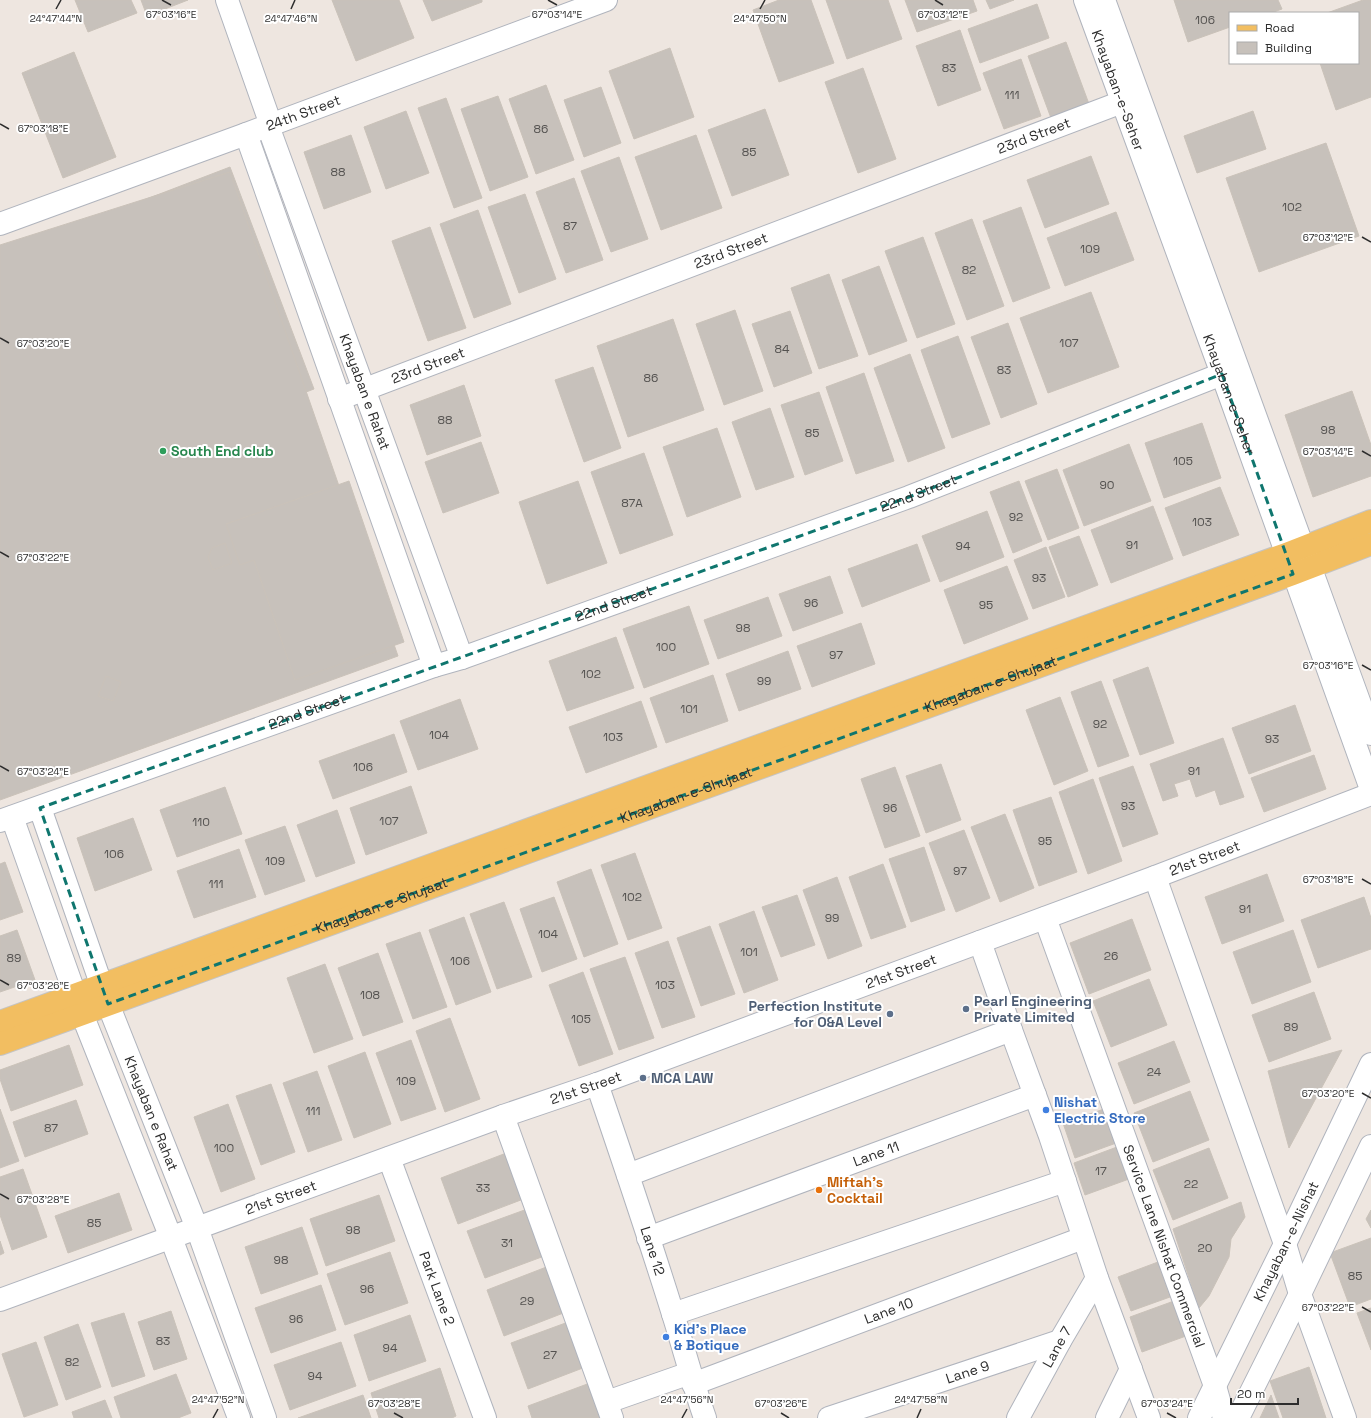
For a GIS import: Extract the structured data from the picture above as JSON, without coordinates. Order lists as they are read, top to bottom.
{
  "streets": {
    "main road": ["Khayaban-e-Shujaat"],
    "street": [
      "Khayaban-e-Seher",
      "24th Street",
      "23rd Street",
      "Khayaban e Rahat",
      "22nd Street",
      "21st Street",
      "Lane 11",
      "Khayaban-e-Nishat",
      "Service Lane Nishat Commercial",
      "Lane 12",
      "Park Lane 2",
      "Lane 10",
      "Lane 7",
      "Lane 9"
    ]
  },
  "crossings": [
    ["Khayaban-e-Seher", "23rd Street"],
    ["Khayaban-e-Seher", "22nd Street"],
    ["Khayaban-e-Seher", "Khayaban-e-Shujaat"],
    ["24th Street", "Khayaban e Rahat"],
    ["23rd Street", "Khayaban e Rahat"],
    ["Khayaban e Rahat", "22nd Street"],
    ["Khayaban e Rahat", "Khayaban-e-Shujaat"],
    ["Khayaban e Rahat", "21st Street"],
    ["21st Street", "Service Lane Nishat Commercial"],
    ["21st Street", "Lane 12"],
    ["21st Street", "Park Lane 2"],
    ["Lane 11", "Lane 12"],
    ["Khayaban-e-Nishat", "Service Lane Nishat Commercial"],
    ["Lane 12", "Lane 10"],
    ["Lane 7", "Lane 9"]
  ],
  "places": [
    "South End club",
    "Pearl Engineering Private Limited",
    "Perfection Institute for O&A Level",
    "MCA LAW",
    "Nishat Electric Store",
    "Miftah's Cocktail",
    "Kid's Place & Botique"
  ],
  "house_numbers": [
    "106",
    "83",
    "111",
    "86",
    "85",
    "88",
    "102",
    "87",
    "109",
    "82",
    "107",
    "84",
    "83",
    "86",
    "88",
    "98",
    "85",
    "105",
    "90",
    "87A",
    "92",
    "103",
    "91",
    "94",
    "93",
    "96",
    "95",
    "98",
    "100",
    "97",
    "102",
    "99",
    "101",
    "92",
    "104",
    "103",
    "93",
    "106",
    "91",
    "93",
    "96",
    "107",
    "110",
    "95",
    "106",
    "109",
    "97",
    "111",
    "102",
    "91",
    "99",
    "104",
    "101",
    "26",
    "89",
    "106",
    "103",
    "108",
    "105",
    "89",
    "24",
    "109",
    "111",
    "87",
    "100",
    "17",
    "22",
    "33",
    "85",
    "98",
    "31",
    "20",
    "98",
    "85",
    "96",
    "29",
    "96",
    "83",
    "94",
    "27",
    "82",
    "94"
  ],
  "legend": ["Road", "Building"],
  "scale_bar": "20 m",
  "coordinates": [
    "67°03'16\"E",
    "67°03'14\"E",
    "67°03'12\"E",
    "24°47'44\"N",
    "24°47'46\"N",
    "24°47'50\"N",
    "67°03'18\"E",
    "67°03'20\"E",
    "67°03'22\"E",
    "67°03'24\"E",
    "67°03'26\"E",
    "67°03'28\"E",
    "24°47'52\"N",
    "24°47'56\"N",
    "24°47'58\"N"
  ]
}
